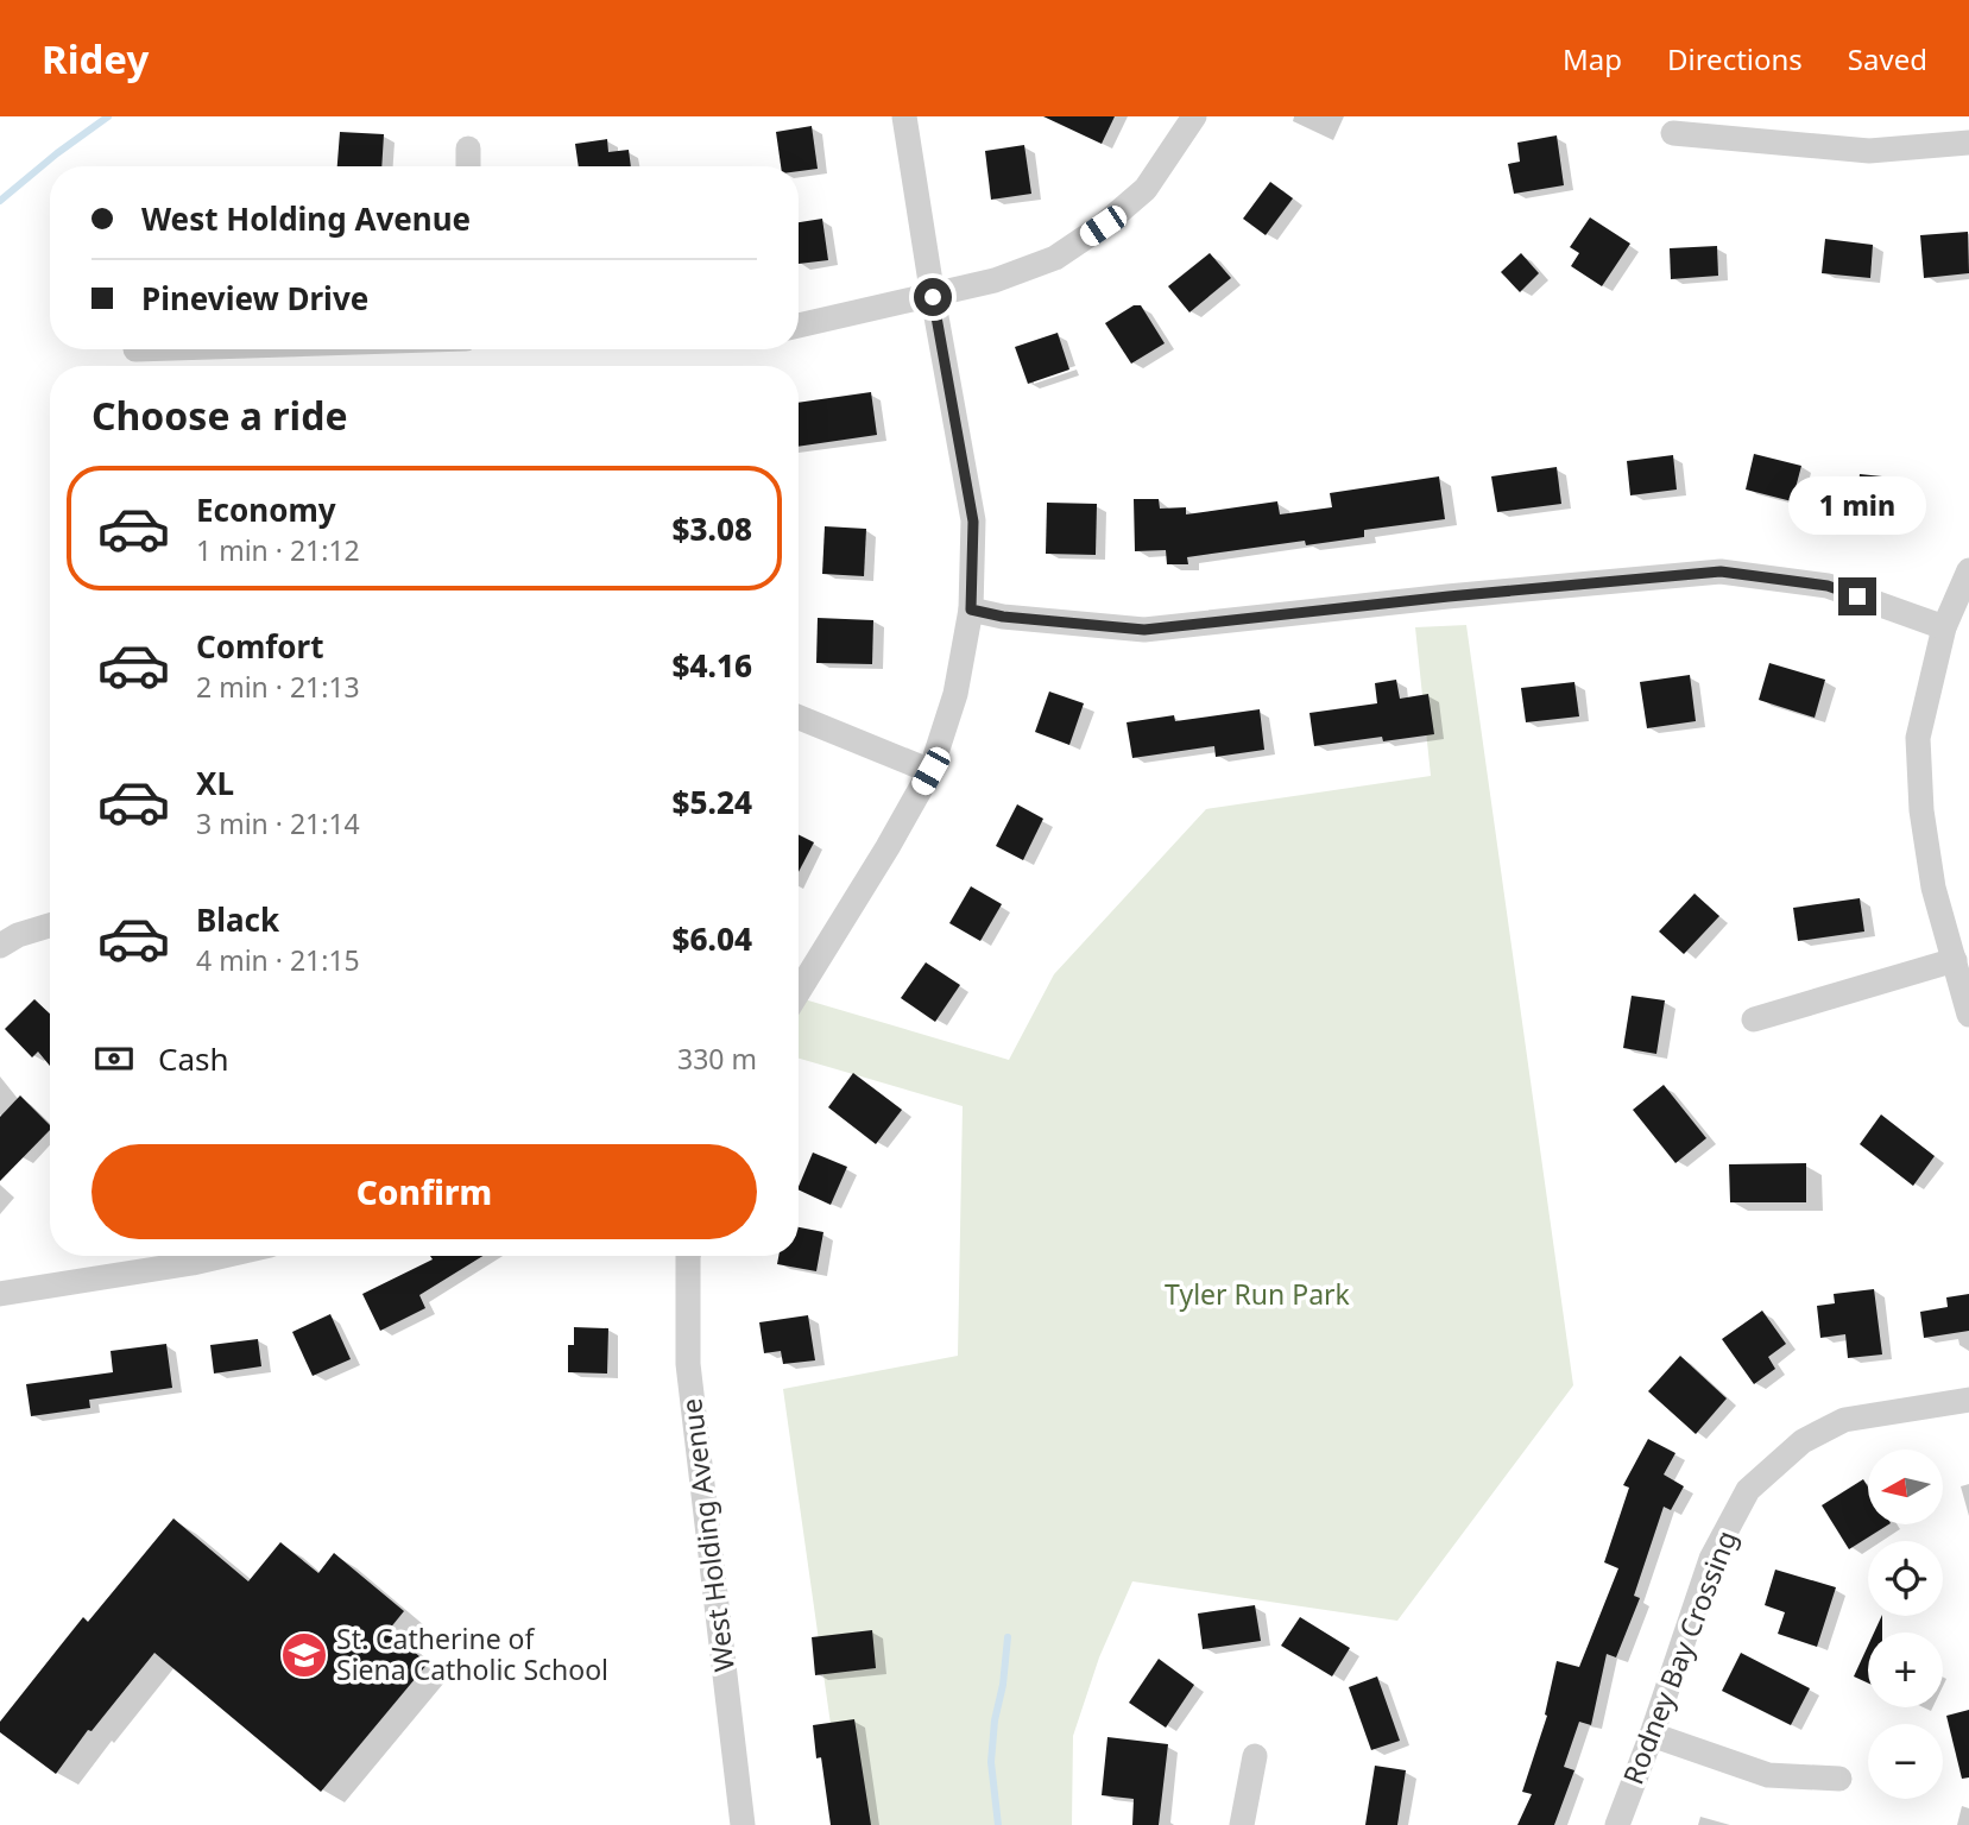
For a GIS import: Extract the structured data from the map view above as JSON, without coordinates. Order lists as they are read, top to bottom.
{
  "streets": {
    "street": ["West Holding Avenue", "Rodney Bay Crossing"]
  },
  "parks": ["Tyler Run Park"],
  "places": {
    "school or university": ["St. Catherine of Siena Catholic School"]
  },
  "north": "left",
  "page": {
    "header": "Ridey",
    "nav": ["Map", "Directions", "Saved"],
    "banner": ["West Holding Avenue", "Pineview Drive"],
    "heading": "Choose a ride",
    "list": [
      {
        "name": "Economy",
        "note": "1 min · 21:12",
        "value": "$3.08"
      },
      {
        "name": "Comfort",
        "note": "2 min · 21:13",
        "value": "$4.16"
      },
      {
        "name": "XL",
        "note": "3 min · 21:14",
        "value": "$5.24"
      },
      {
        "name": "Black",
        "note": "4 min · 21:15",
        "value": "$6.04"
      }
    ],
    "bubble": "1 min",
    "pay": ["Cash", "330 m"],
    "buttons": "Confirm",
    "map_buttons": ["+", "−"]
  }
}
